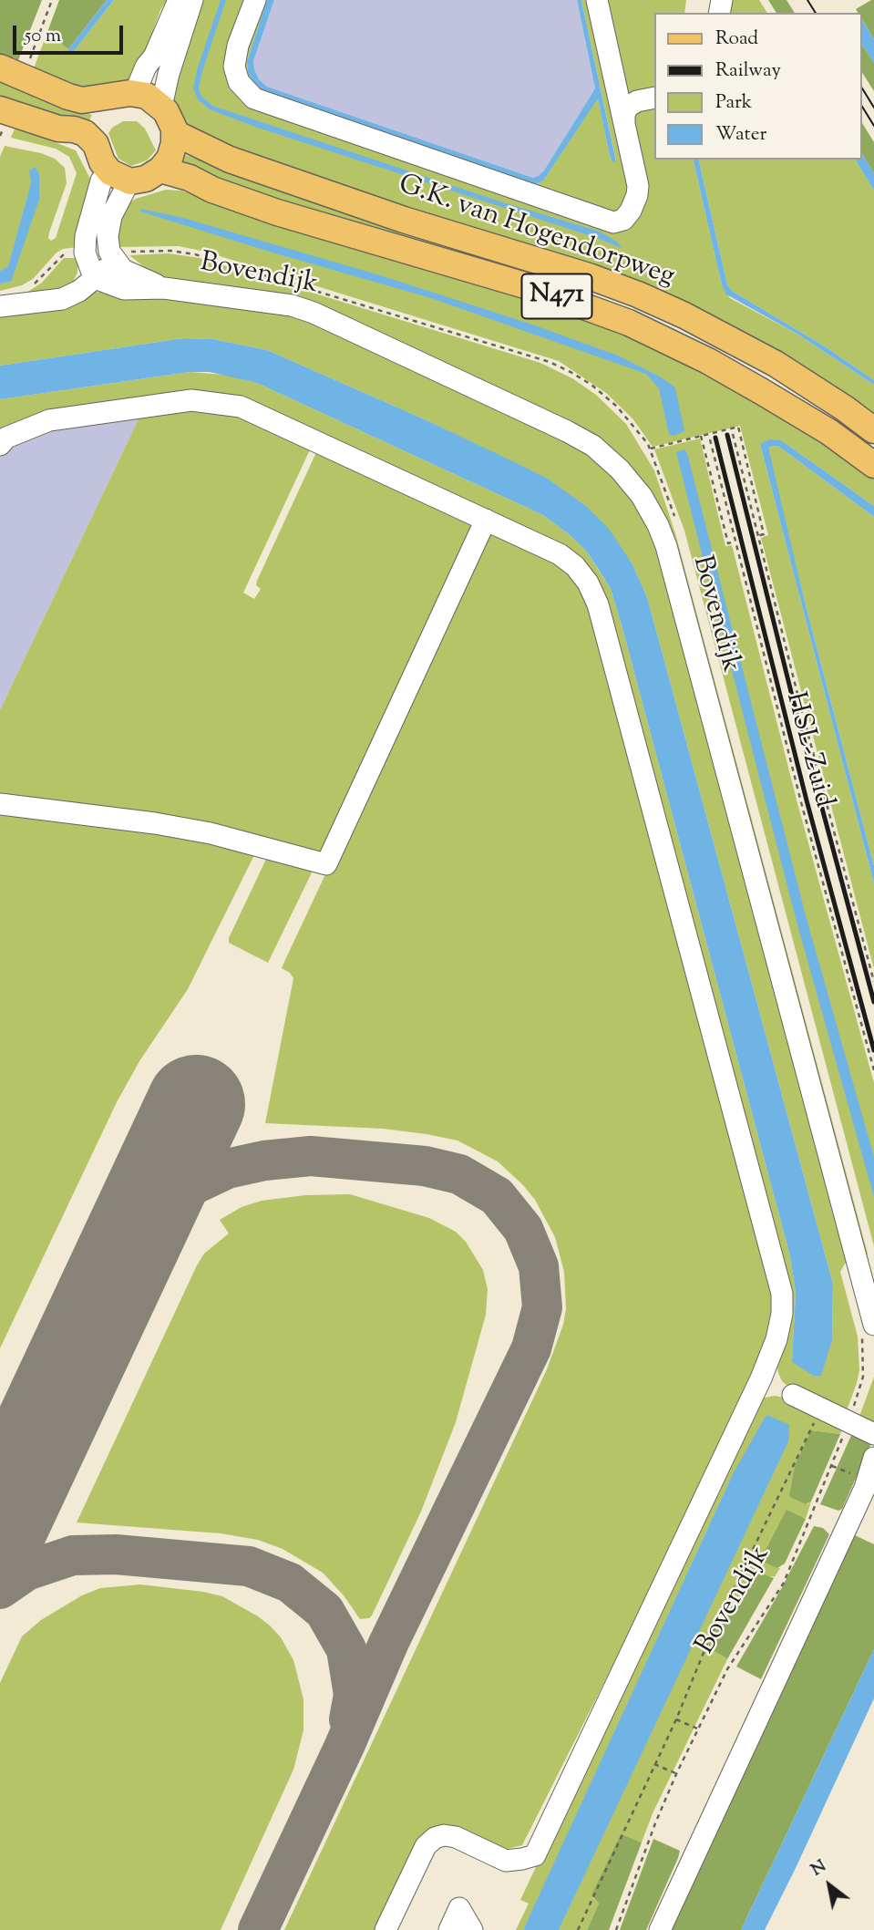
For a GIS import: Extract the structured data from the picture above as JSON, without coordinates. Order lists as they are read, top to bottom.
{
  "streets": {
    "main road": ["G.K. van Hogendorpweg", "N471"],
    "street": ["Bovendijk"],
    "path": ["HSL-Zuid"]
  },
  "crossings": [
    ["G.K. van Hogendorpweg", "N471"]
  ],
  "legend": [
    "Road",
    "Railway",
    "Park",
    "Water"
  ],
  "scale_bar": "50 m",
  "north": "top left"
}
